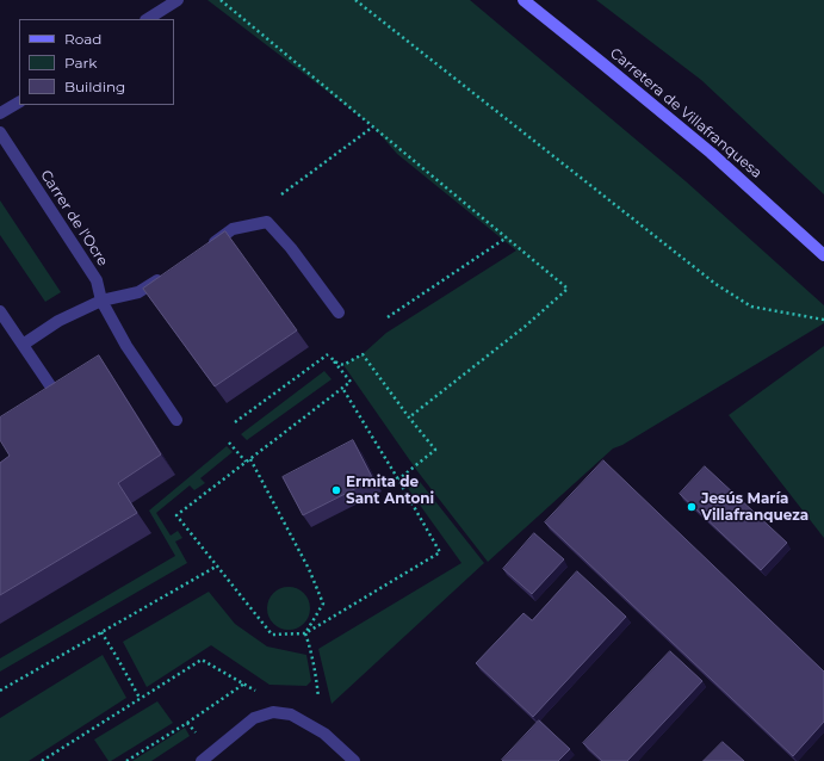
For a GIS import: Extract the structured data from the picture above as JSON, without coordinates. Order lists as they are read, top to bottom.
{
  "streets": {
    "main road": ["Carretera de Villafranquesa"],
    "street": ["Carrer de l'Ocre"]
  },
  "places": ["Ermita de Sant Antoni", "Jesús María Villafranqueza"],
  "legend": ["Road", "Park", "Building"]
}
